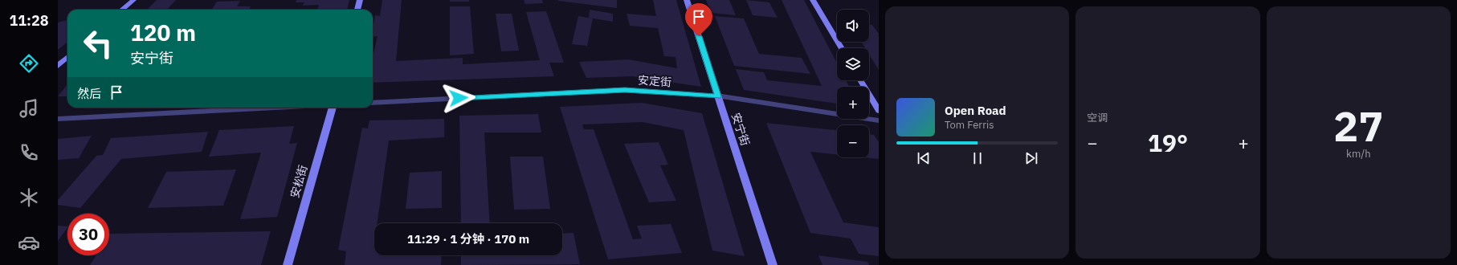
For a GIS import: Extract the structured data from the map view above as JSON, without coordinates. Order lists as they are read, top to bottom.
{
  "streets": {
    "main road": ["安宁街", "安松街"],
    "street": ["安定街"]
  },
  "crossings": [
    ["安定街", "安宁街"]
  ],
  "page": {
    "tabs": "11:28",
    "tile": [
      "空调",
      ["27", "km/h"]
    ],
    "map_buttons": ["+", "−"],
    "turn": ["120 m", "安宁街"],
    "then": "然后",
    "song": ["Open Road", "Tom Ferris"],
    "heat": ["−", "19°", "+"],
    "limit": "30",
    "trip": "11:29 · 1 分钟 · 170 m"
  }
}
